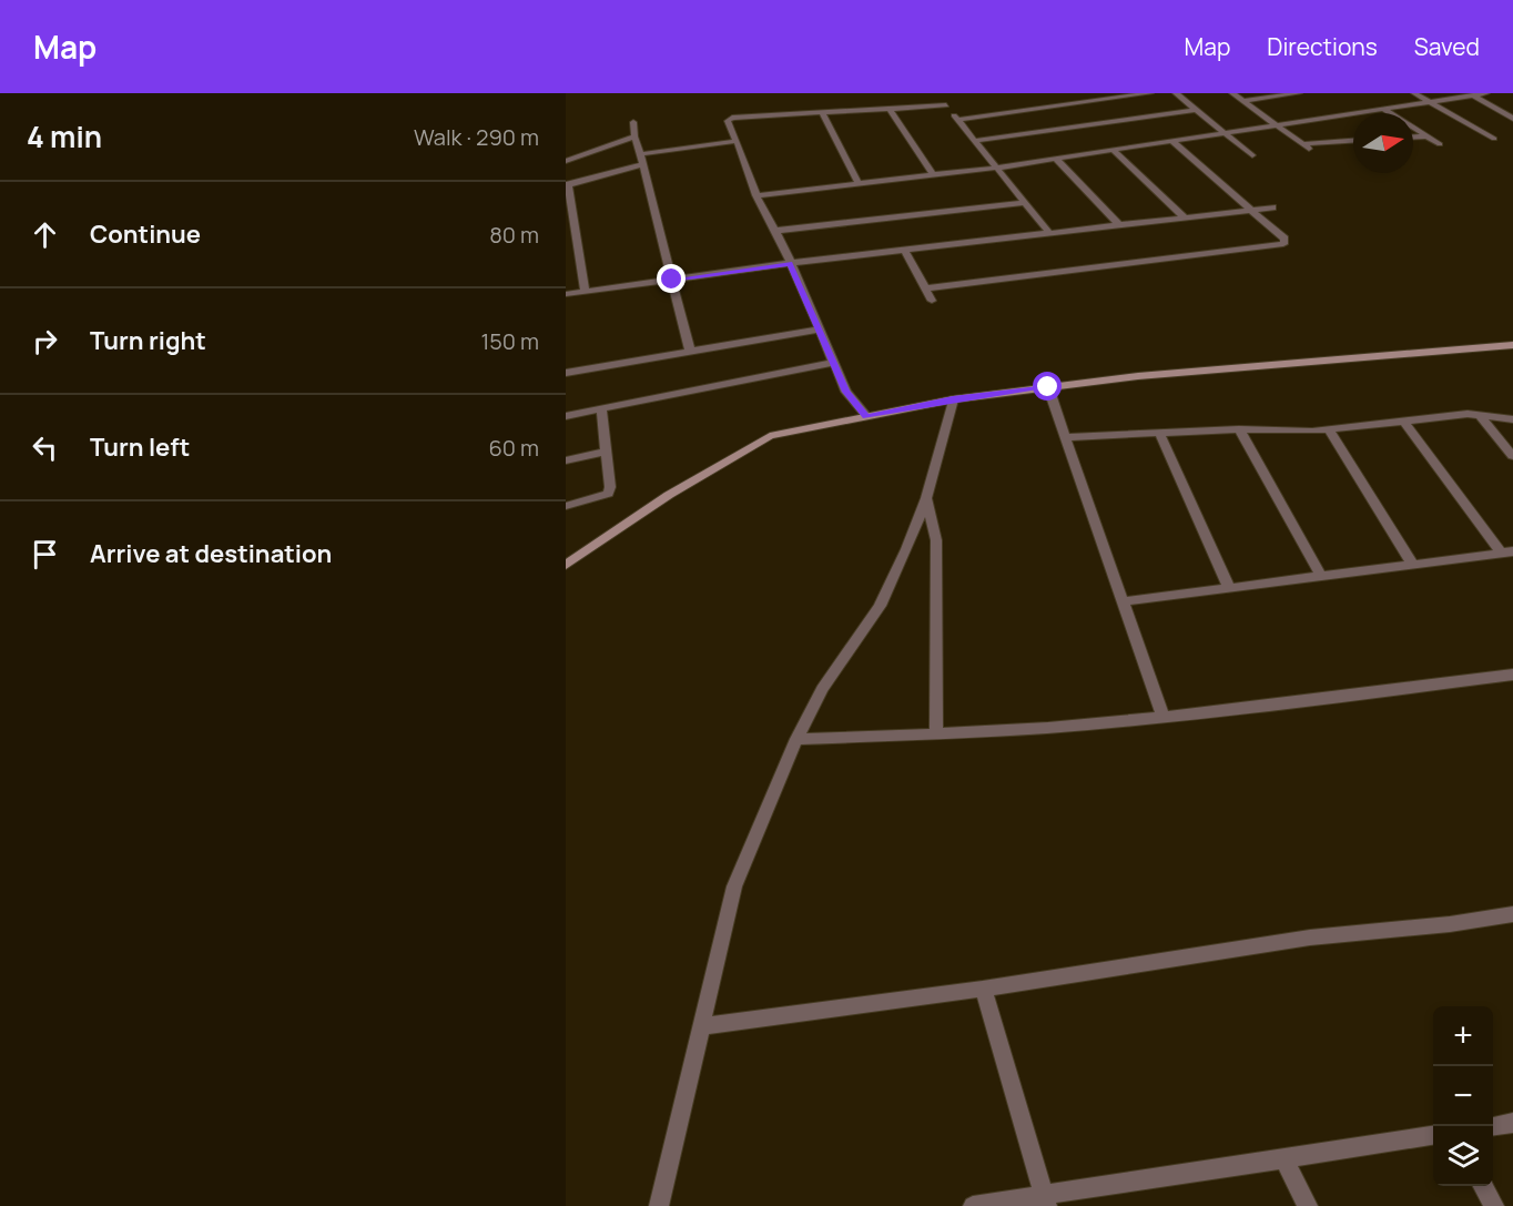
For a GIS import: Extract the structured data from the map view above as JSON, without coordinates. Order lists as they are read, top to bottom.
{
  "north": "right",
  "page": {
    "header": "Map",
    "nav": ["Map", "Directions", "Saved"],
    "heading": ["4 min", "Walk · 290 m"],
    "list": [
      ["Continue", "80 m"],
      ["Turn right", "150 m"],
      ["Turn left", "60 m"],
      "Arrive at destination"
    ],
    "map_buttons": ["+", "−"]
  }
}
